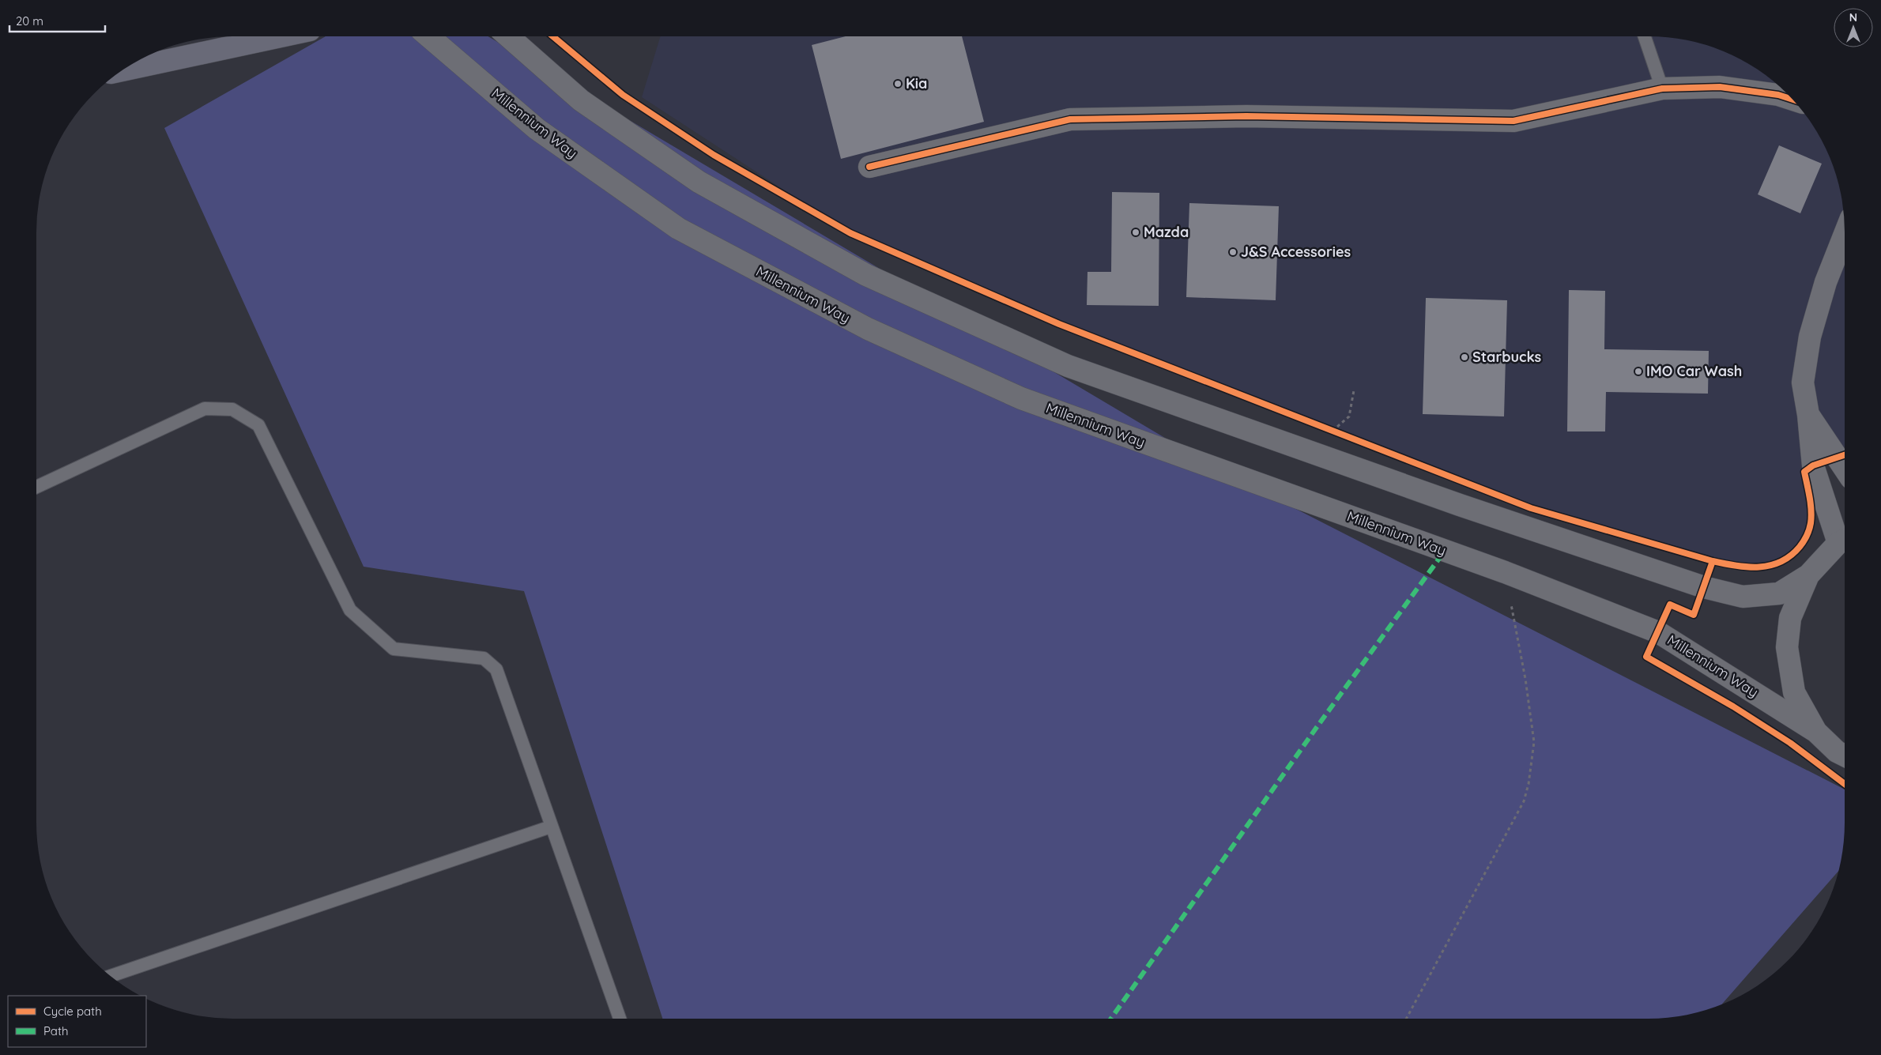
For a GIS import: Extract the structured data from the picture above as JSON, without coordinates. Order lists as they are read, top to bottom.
{
  "streets": {
    "main road": ["Millennium Way"]
  },
  "places": [
    "Kia",
    "Mazda",
    "J&S Accessories",
    "Starbucks",
    "IMO Car Wash"
  ],
  "legend": ["Cycle path", "Path"],
  "scale_bar": "20 m",
  "north": "top"
}
